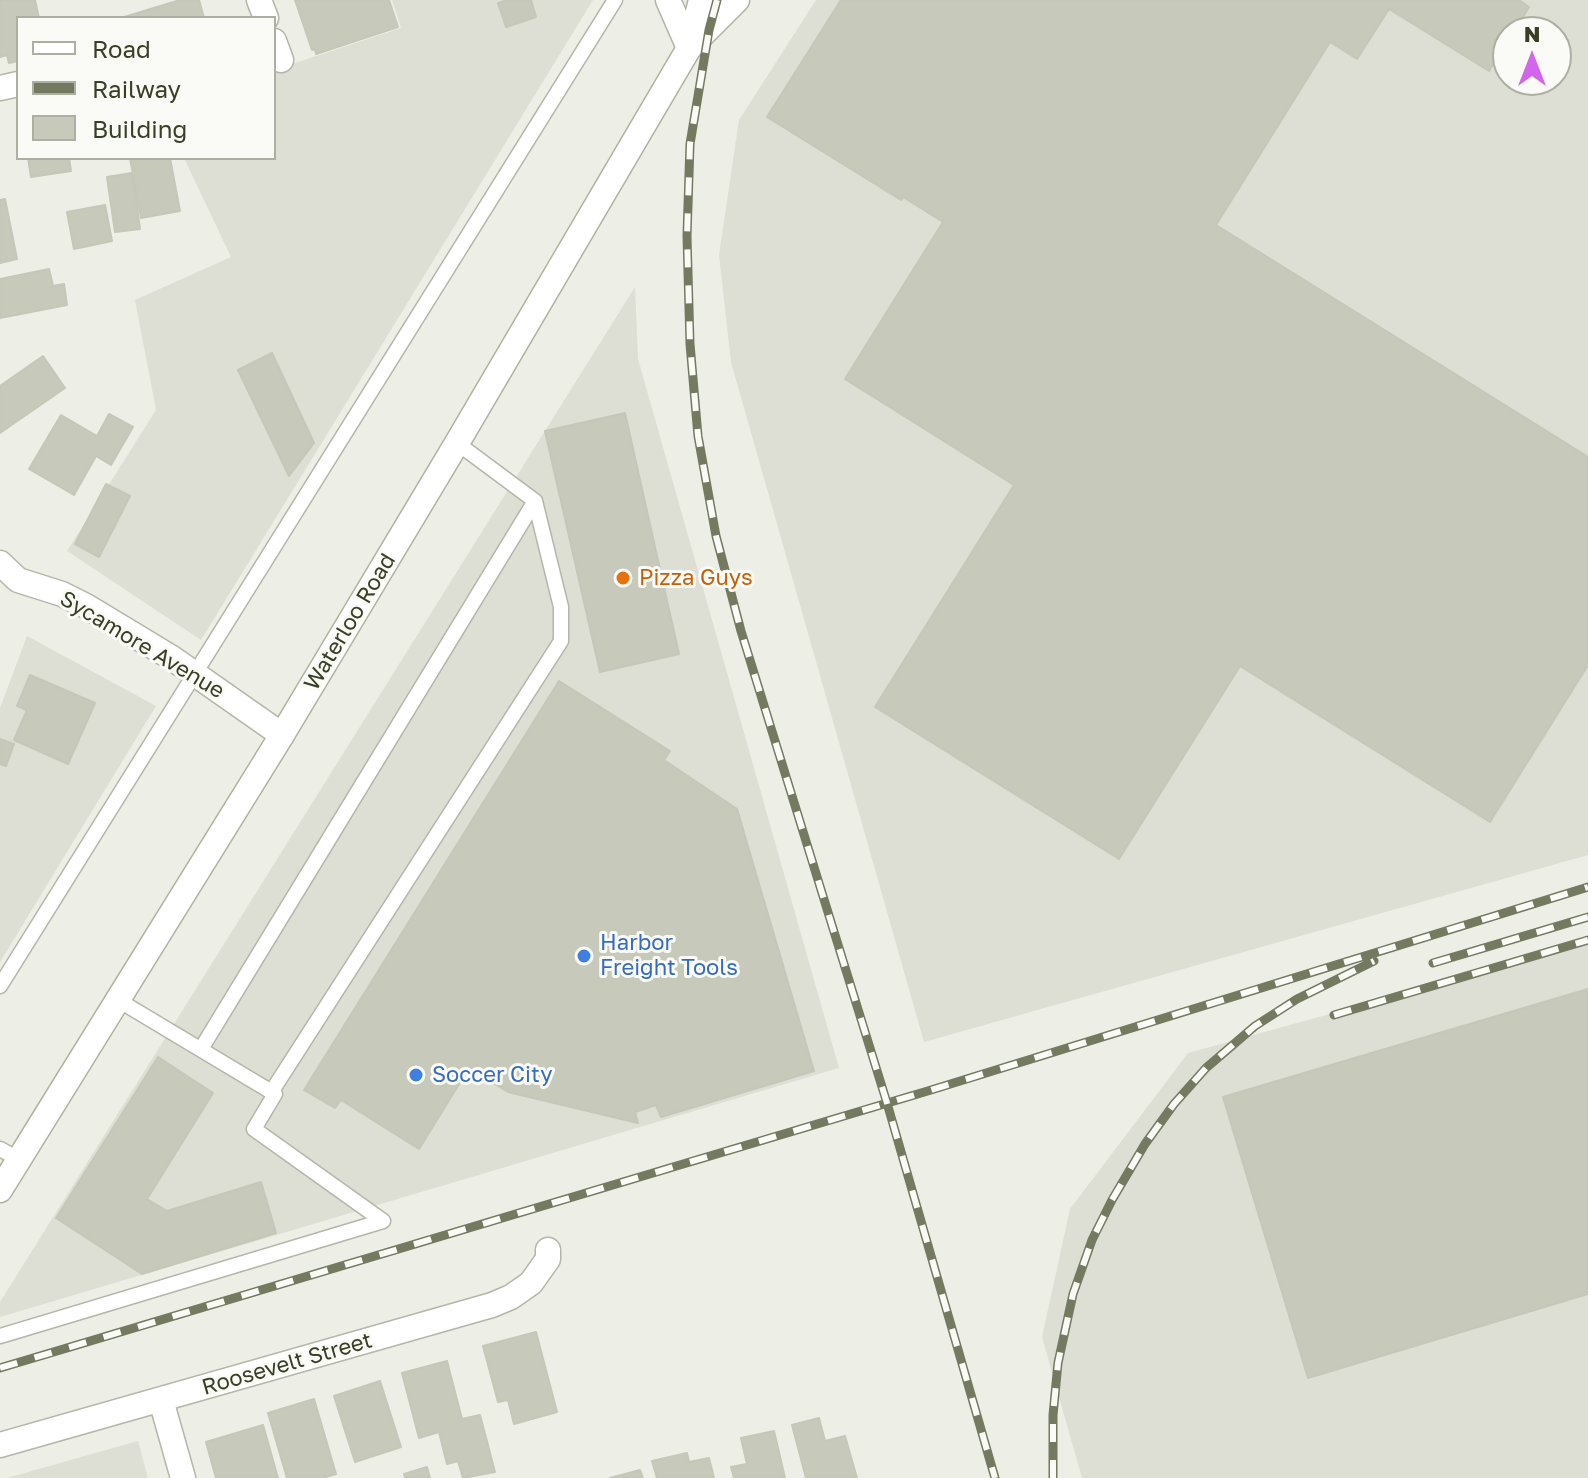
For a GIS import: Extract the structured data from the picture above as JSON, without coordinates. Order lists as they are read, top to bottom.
{
  "streets": {
    "main road": ["Waterloo Road", "Sycamore Avenue", "Roosevelt Street"]
  },
  "crossings": [
    ["Waterloo Road", "Sycamore Avenue"]
  ],
  "places": ["Pizza Guys", "Harbor Freight Tools", "Soccer City"],
  "legend": ["Road", "Railway", "Building"],
  "north": "top"
}
